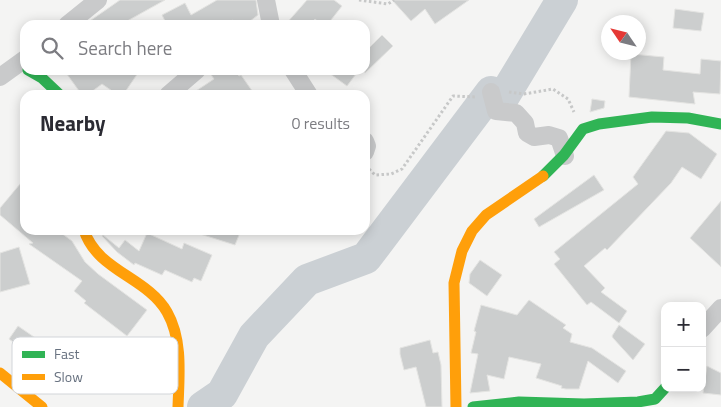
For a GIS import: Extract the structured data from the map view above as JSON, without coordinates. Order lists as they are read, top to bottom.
{
  "legend": ["Fast", "Slow"],
  "north": "top left",
  "page": {
    "search": "Search here",
    "heading": ["Nearby", "0 results"],
    "map_buttons": ["+", "−"]
  }
}
